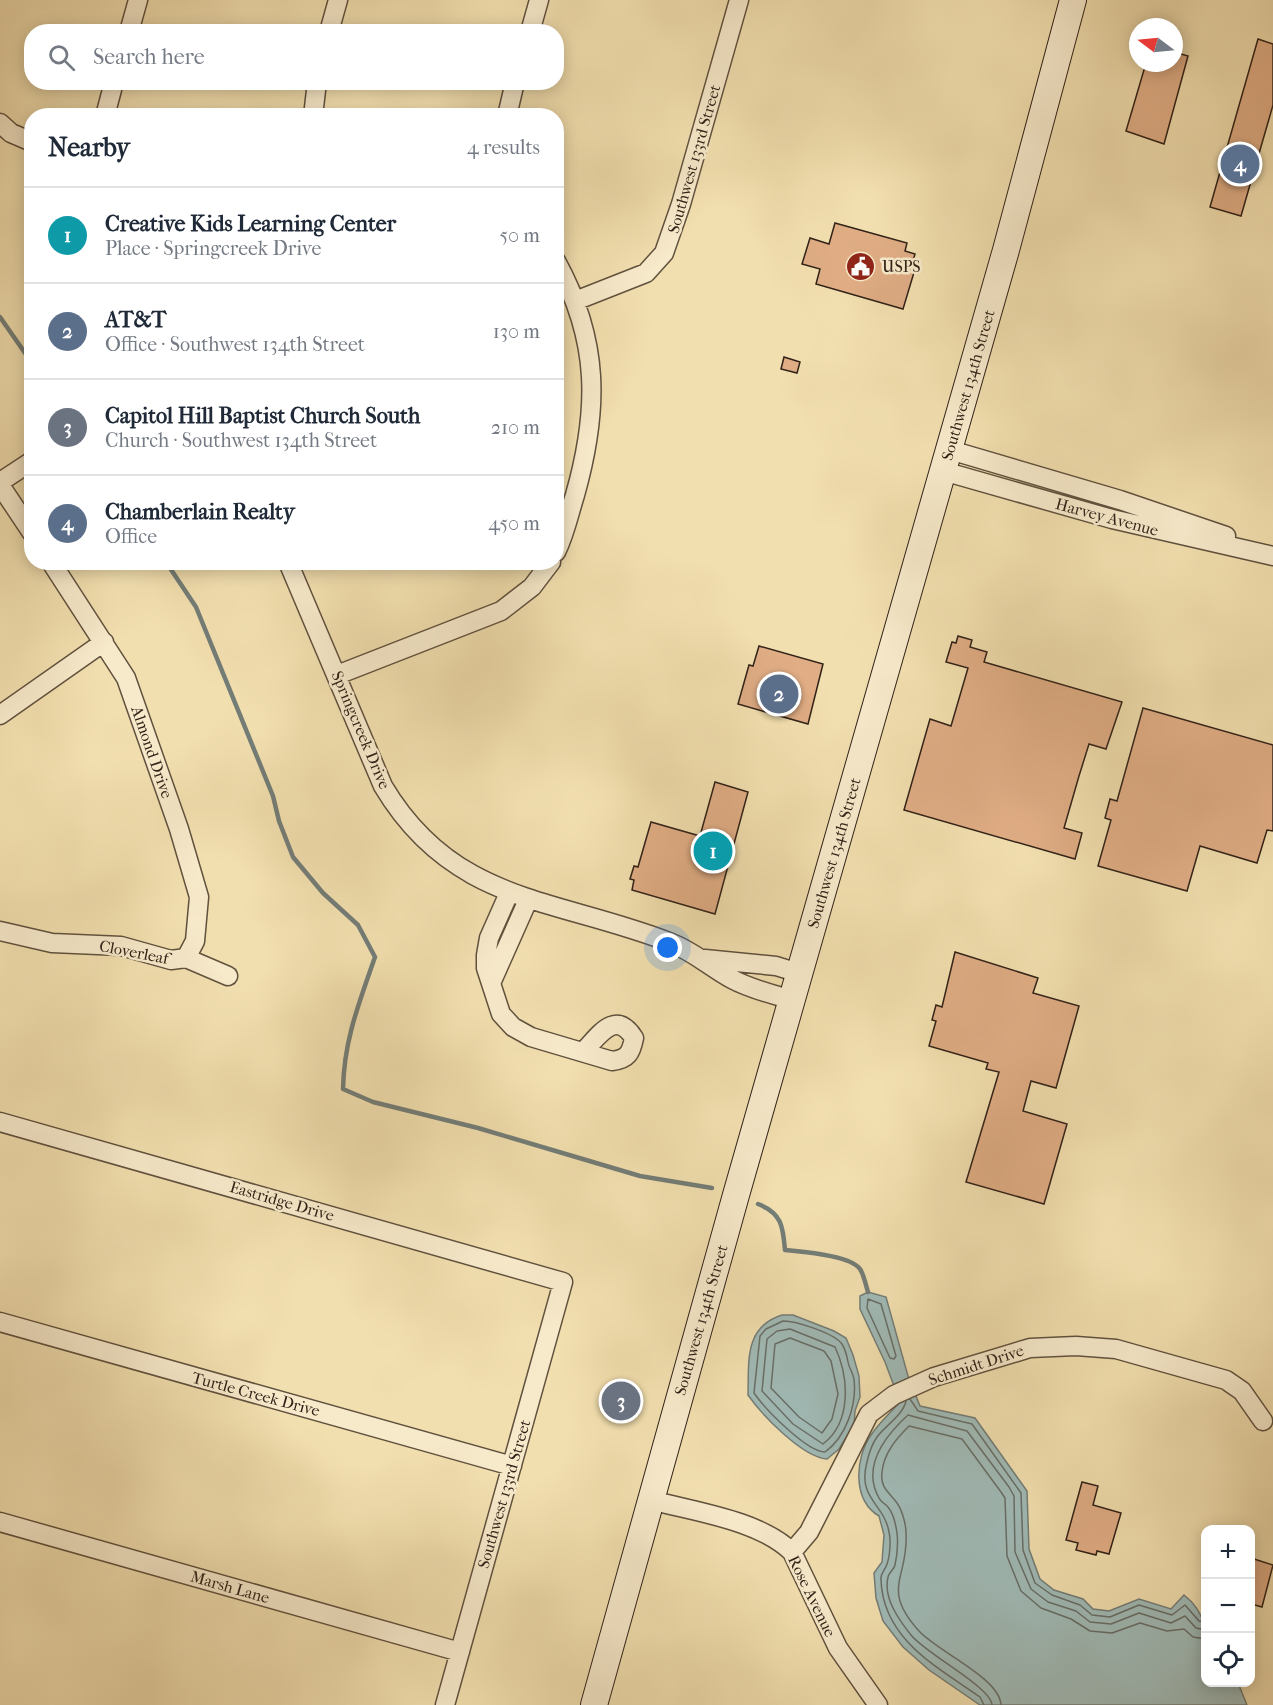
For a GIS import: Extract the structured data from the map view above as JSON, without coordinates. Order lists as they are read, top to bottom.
{
  "streets": {
    "main road": ["Southwest 134th Street"],
    "street": [
      "Southwest 133rd Street",
      "Harvey Avenue",
      "Springcreek Drive",
      "Almond Drive",
      "Cloverleaf",
      "Eastridge Drive",
      "Schmidt Drive",
      "Turtle Creek Drive",
      "Marsh Lane",
      "Rose Avenue"
    ]
  },
  "crossings": [
    ["Southwest 133rd Street", "Eastridge Drive"],
    ["Southwest 133rd Street", "Turtle Creek Drive"],
    ["Southwest 133rd Street", "Marsh Lane"],
    ["Southwest 134th Street", "Harvey Avenue"],
    ["Southwest 134th Street", "Springcreek Drive"],
    ["Southwest 134th Street", "Rose Avenue"],
    ["Almond Drive", "Cloverleaf"],
    ["Schmidt Drive", "Rose Avenue"]
  ],
  "places": {
    "public building": ["USPS"]
  },
  "north": "left",
  "page": {
    "search": "Search here",
    "heading": ["Nearby", "4 results"],
    "pins": [
      "4",
      "2",
      "1",
      "3"
    ],
    "list": [
      {
        "mark": "1",
        "name": "Creative Kids Learning Center",
        "note": "Place · Springcreek Drive",
        "value": "50 m"
      },
      {
        "mark": "2",
        "name": "AT&T",
        "note": "Office · Southwest 134th Street",
        "value": "130 m"
      },
      {
        "mark": "3",
        "name": "Capitol Hill Baptist Church South",
        "note": "Church · Southwest 134th Street",
        "value": "210 m"
      },
      {
        "mark": "4",
        "name": "Chamberlain Realty",
        "note": "Office",
        "value": "450 m"
      }
    ],
    "map_buttons": ["+", "−"]
  }
}
